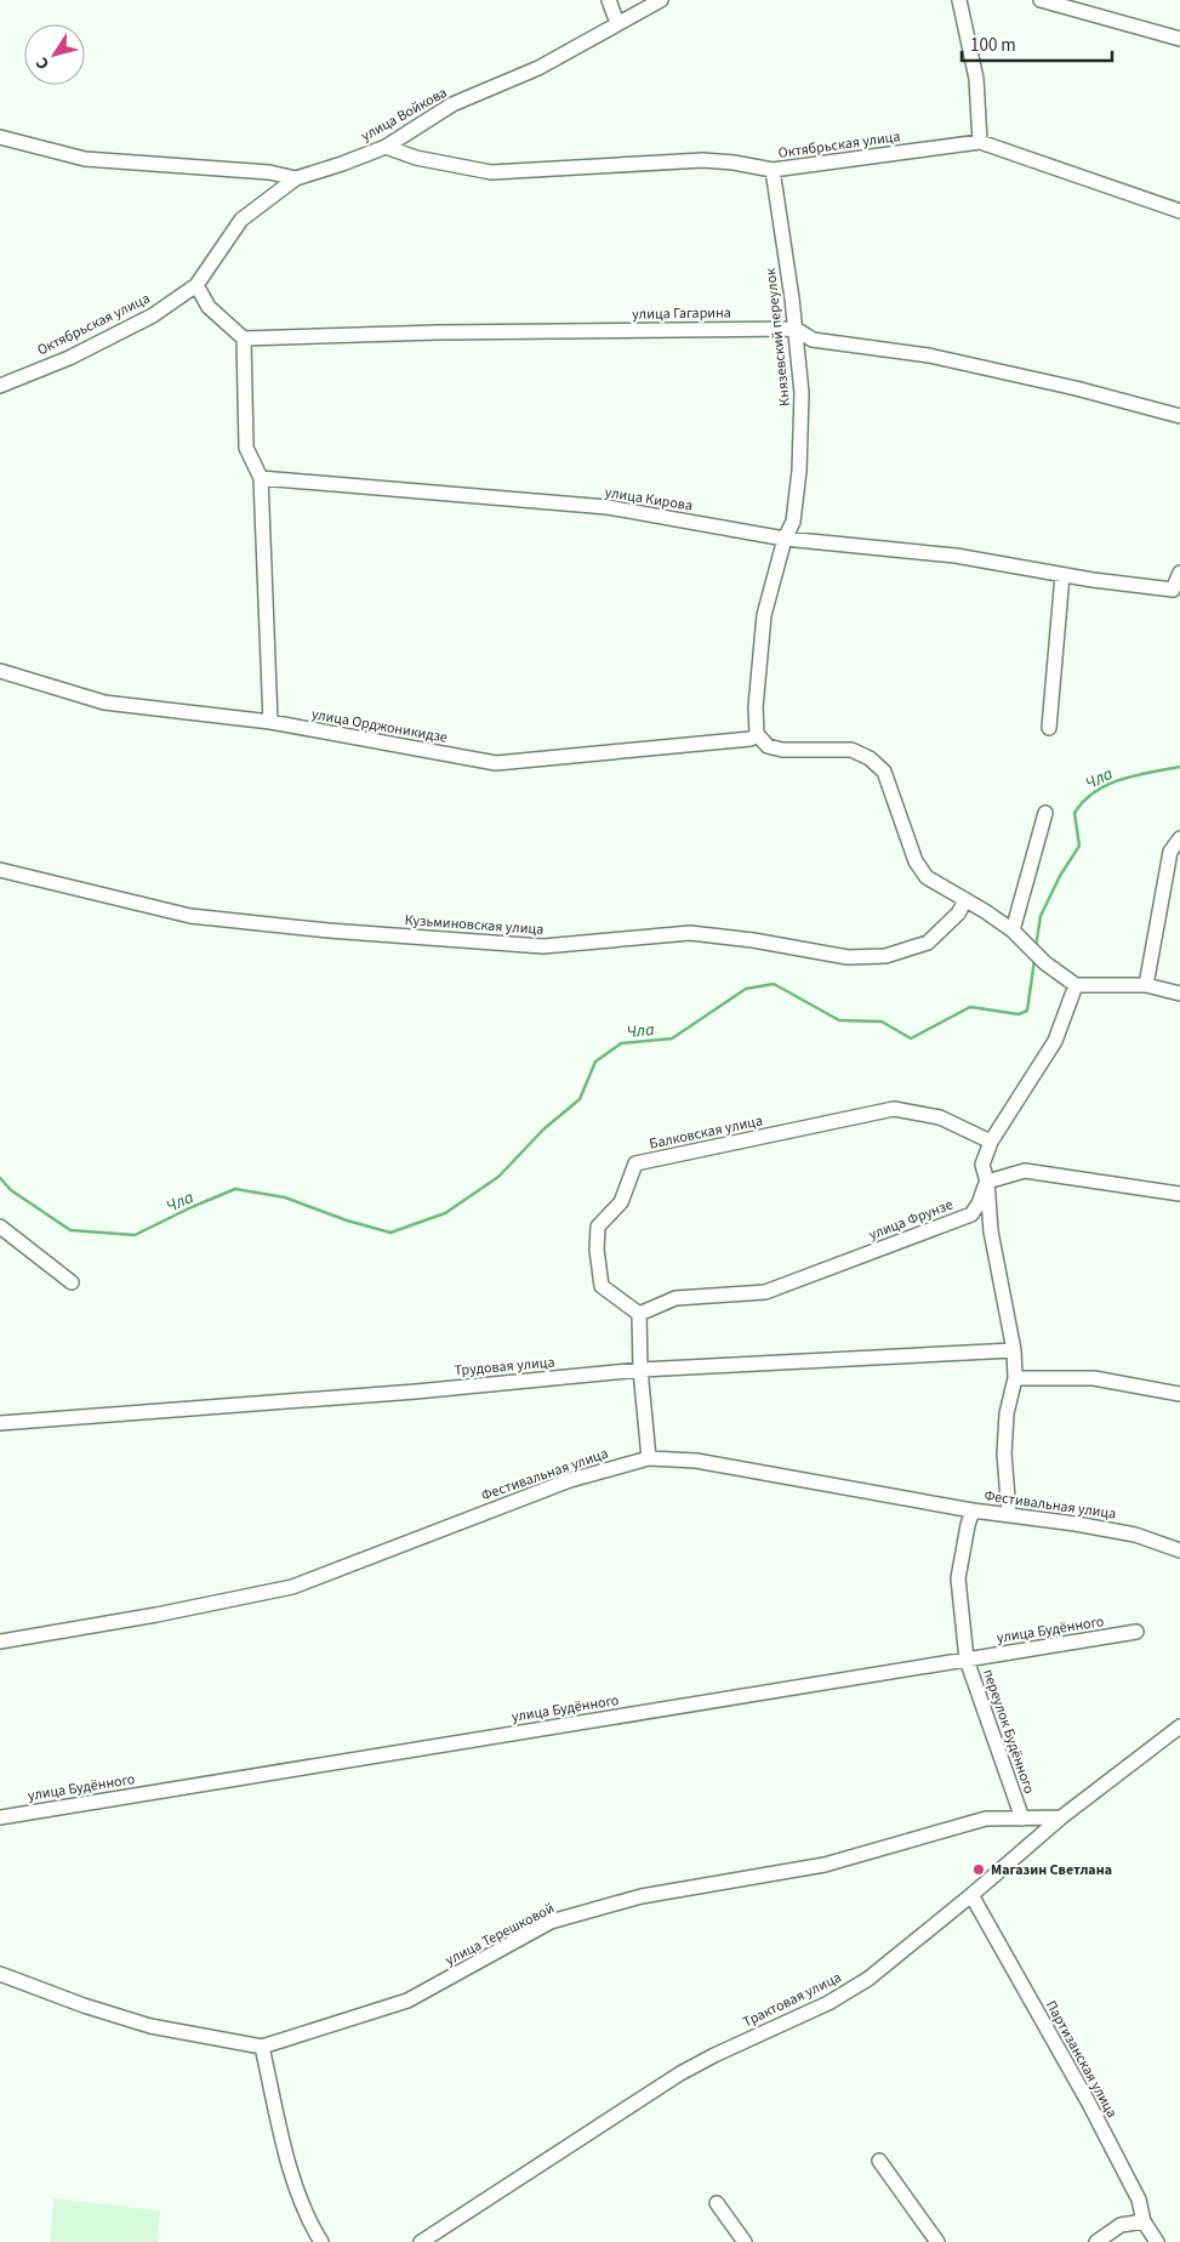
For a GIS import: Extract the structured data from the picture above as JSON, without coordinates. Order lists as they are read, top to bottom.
{
  "streets": {
    "street": [
      "улица Войкова",
      "Октябрьская улица",
      "улица Гагарина",
      "Князевский переулок",
      "улица Кирова",
      "улица Орджоникидзе",
      "Кузьминовская улица",
      "Балковская улица",
      "улица Фрунзе",
      "Трудовая улица",
      "Фестивальная улица",
      "улица Будённого",
      "переулок Будённого",
      "улица Терешковой",
      "Трактовая улица",
      "Партизанская улица"
    ]
  },
  "crossings": [
    ["улица Войкова", "Октябрьская улица"],
    ["Октябрьская улица", "Князевский переулок"],
    ["улица Гагарина", "Князевский переулок"],
    ["Князевский переулок", "улица Кирова"],
    ["Князевский переулок", "улица Орджоникидзе"],
    ["Балковская улица", "улица Фрунзе"],
    ["Фестивальная улица", "переулок Будённого"],
    ["улица Будённого", "переулок Будённого"],
    ["переулок Будённого", "улица Терешковой"],
    ["улица Терешковой", "Трактовая улица"],
    ["Трактовая улица", "Партизанская улица"]
  ],
  "water": ["Чла"],
  "places": ["Магазин Светлана"],
  "scale_bar": "100 m",
  "north": "bottom left"
}
